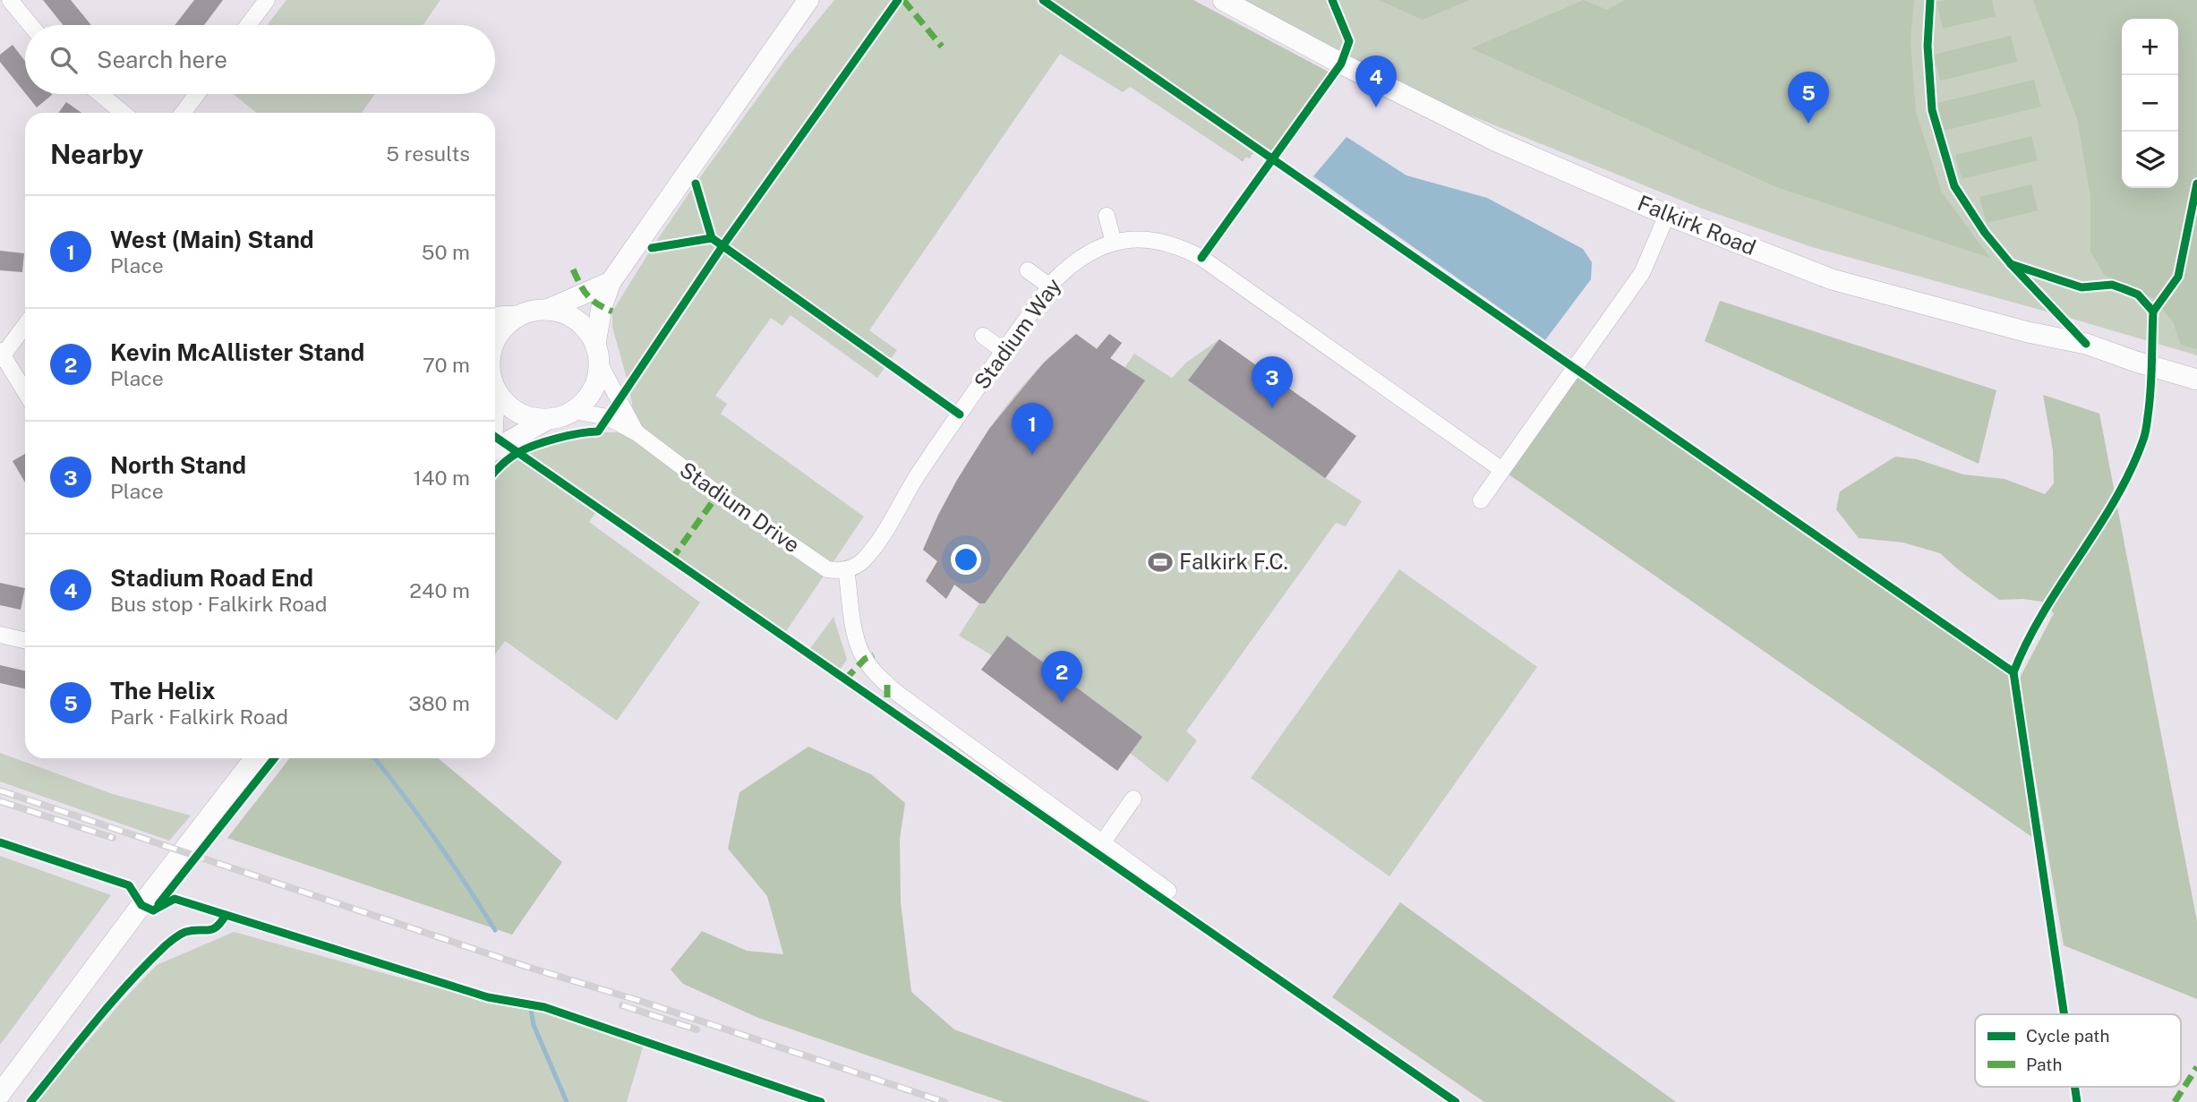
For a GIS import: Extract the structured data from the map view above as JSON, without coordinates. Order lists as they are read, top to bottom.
{
  "streets": {
    "main road": ["Falkirk Road"],
    "street": ["Stadium Way", "Stadium Drive"]
  },
  "crossings": [
    ["Stadium Way", "Stadium Drive"]
  ],
  "places": {
    "sports": ["Falkirk F.C."]
  },
  "legend": ["Cycle path", "Path"],
  "page": {
    "map_buttons": ["+", "−"],
    "search": "Search here",
    "pins": [
      "4",
      "5",
      "3",
      "1",
      "2"
    ],
    "heading": ["Nearby", "5 results"],
    "list": [
      {
        "mark": "1",
        "name": "West (Main) Stand",
        "note": "Place",
        "value": "50 m"
      },
      {
        "mark": "2",
        "name": "Kevin McAllister Stand",
        "note": "Place",
        "value": "70 m"
      },
      {
        "mark": "3",
        "name": "North Stand",
        "note": "Place",
        "value": "140 m"
      },
      {
        "mark": "4",
        "name": "Stadium Road End",
        "note": "Bus stop · Falkirk Road",
        "value": "240 m"
      },
      {
        "mark": "5",
        "name": "The Helix",
        "note": "Park · Falkirk Road",
        "value": "380 m"
      }
    ]
  }
}
